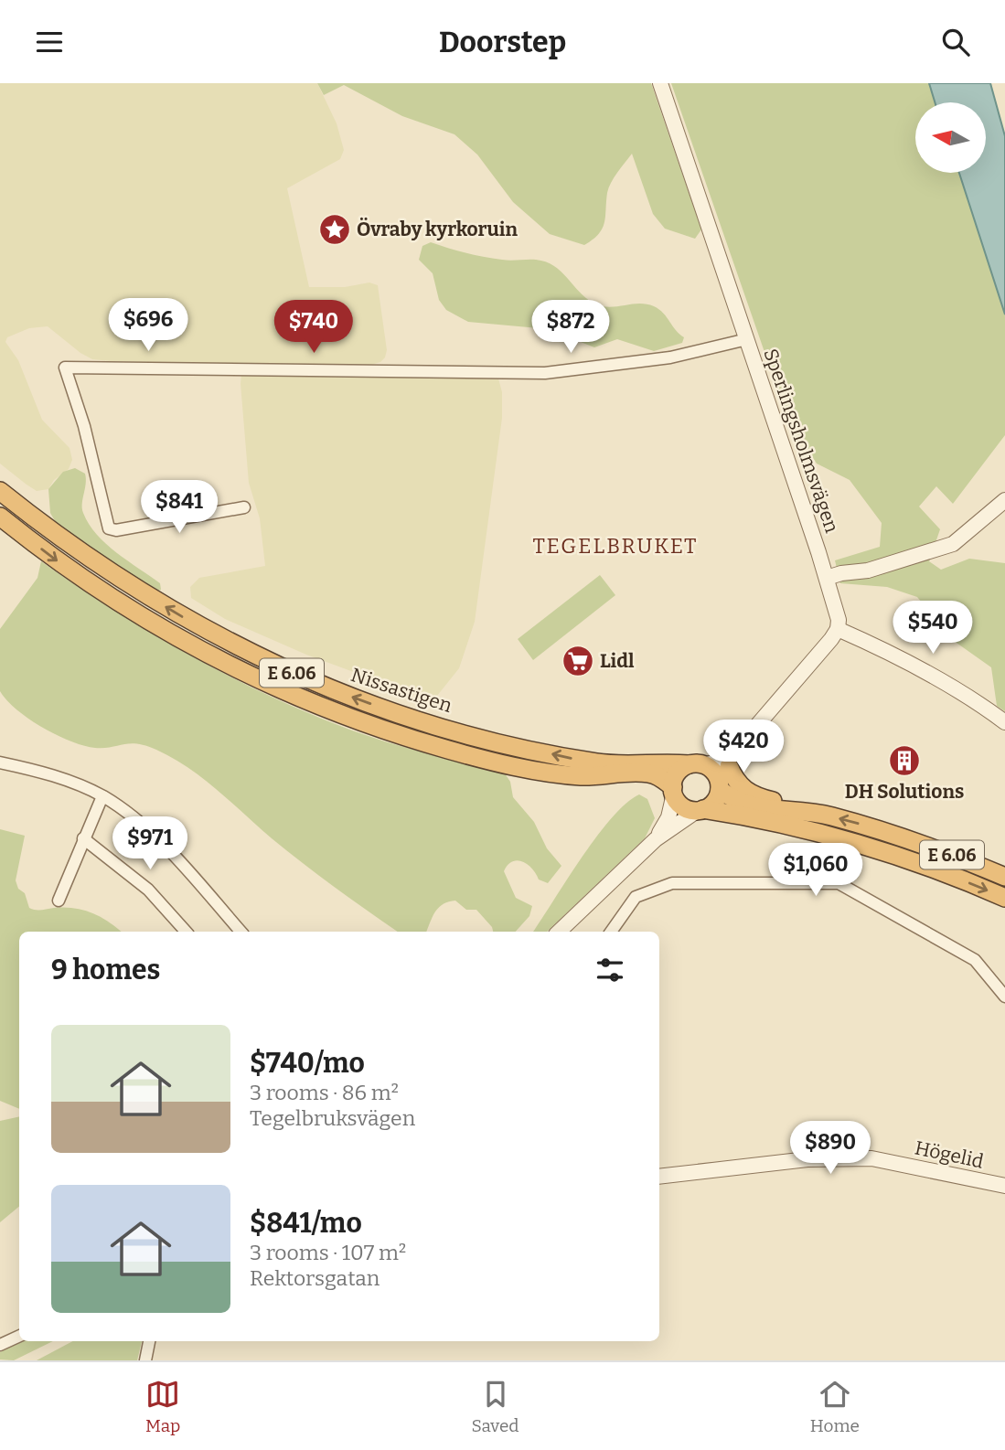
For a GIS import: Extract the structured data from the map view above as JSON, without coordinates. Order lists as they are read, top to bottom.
{
  "streets": {
    "highway": ["E 6.06", "Nissastigen"],
    "street": ["Sperlingsholmsvägen", "Högelid"]
  },
  "crossings": [
    ["E 6.06", "Nissastigen"]
  ],
  "districts": ["TEGELBRUKET"],
  "places": {
    "place": ["Övraby kyrkoruin"],
    "supermarket": ["Lidl"],
    "building": ["DH Solutions"]
  },
  "north": "left",
  "page": {
    "header": "Doorstep",
    "price": [
      "$696",
      "$740",
      "$872",
      "$841",
      "$540",
      "$420",
      "$971",
      "$1,060",
      "$890"
    ],
    "heading": "9 homes",
    "list": [
      {
        "name": "$740/mo",
        "note": "3 rooms · 86 m² · Tegelbruksvägen"
      },
      {
        "name": "$841/mo",
        "note": "3 rooms · 107 m² · Rektorsgatan"
      }
    ],
    "tabs": ["Map", "Saved", "Home"]
  }
}
